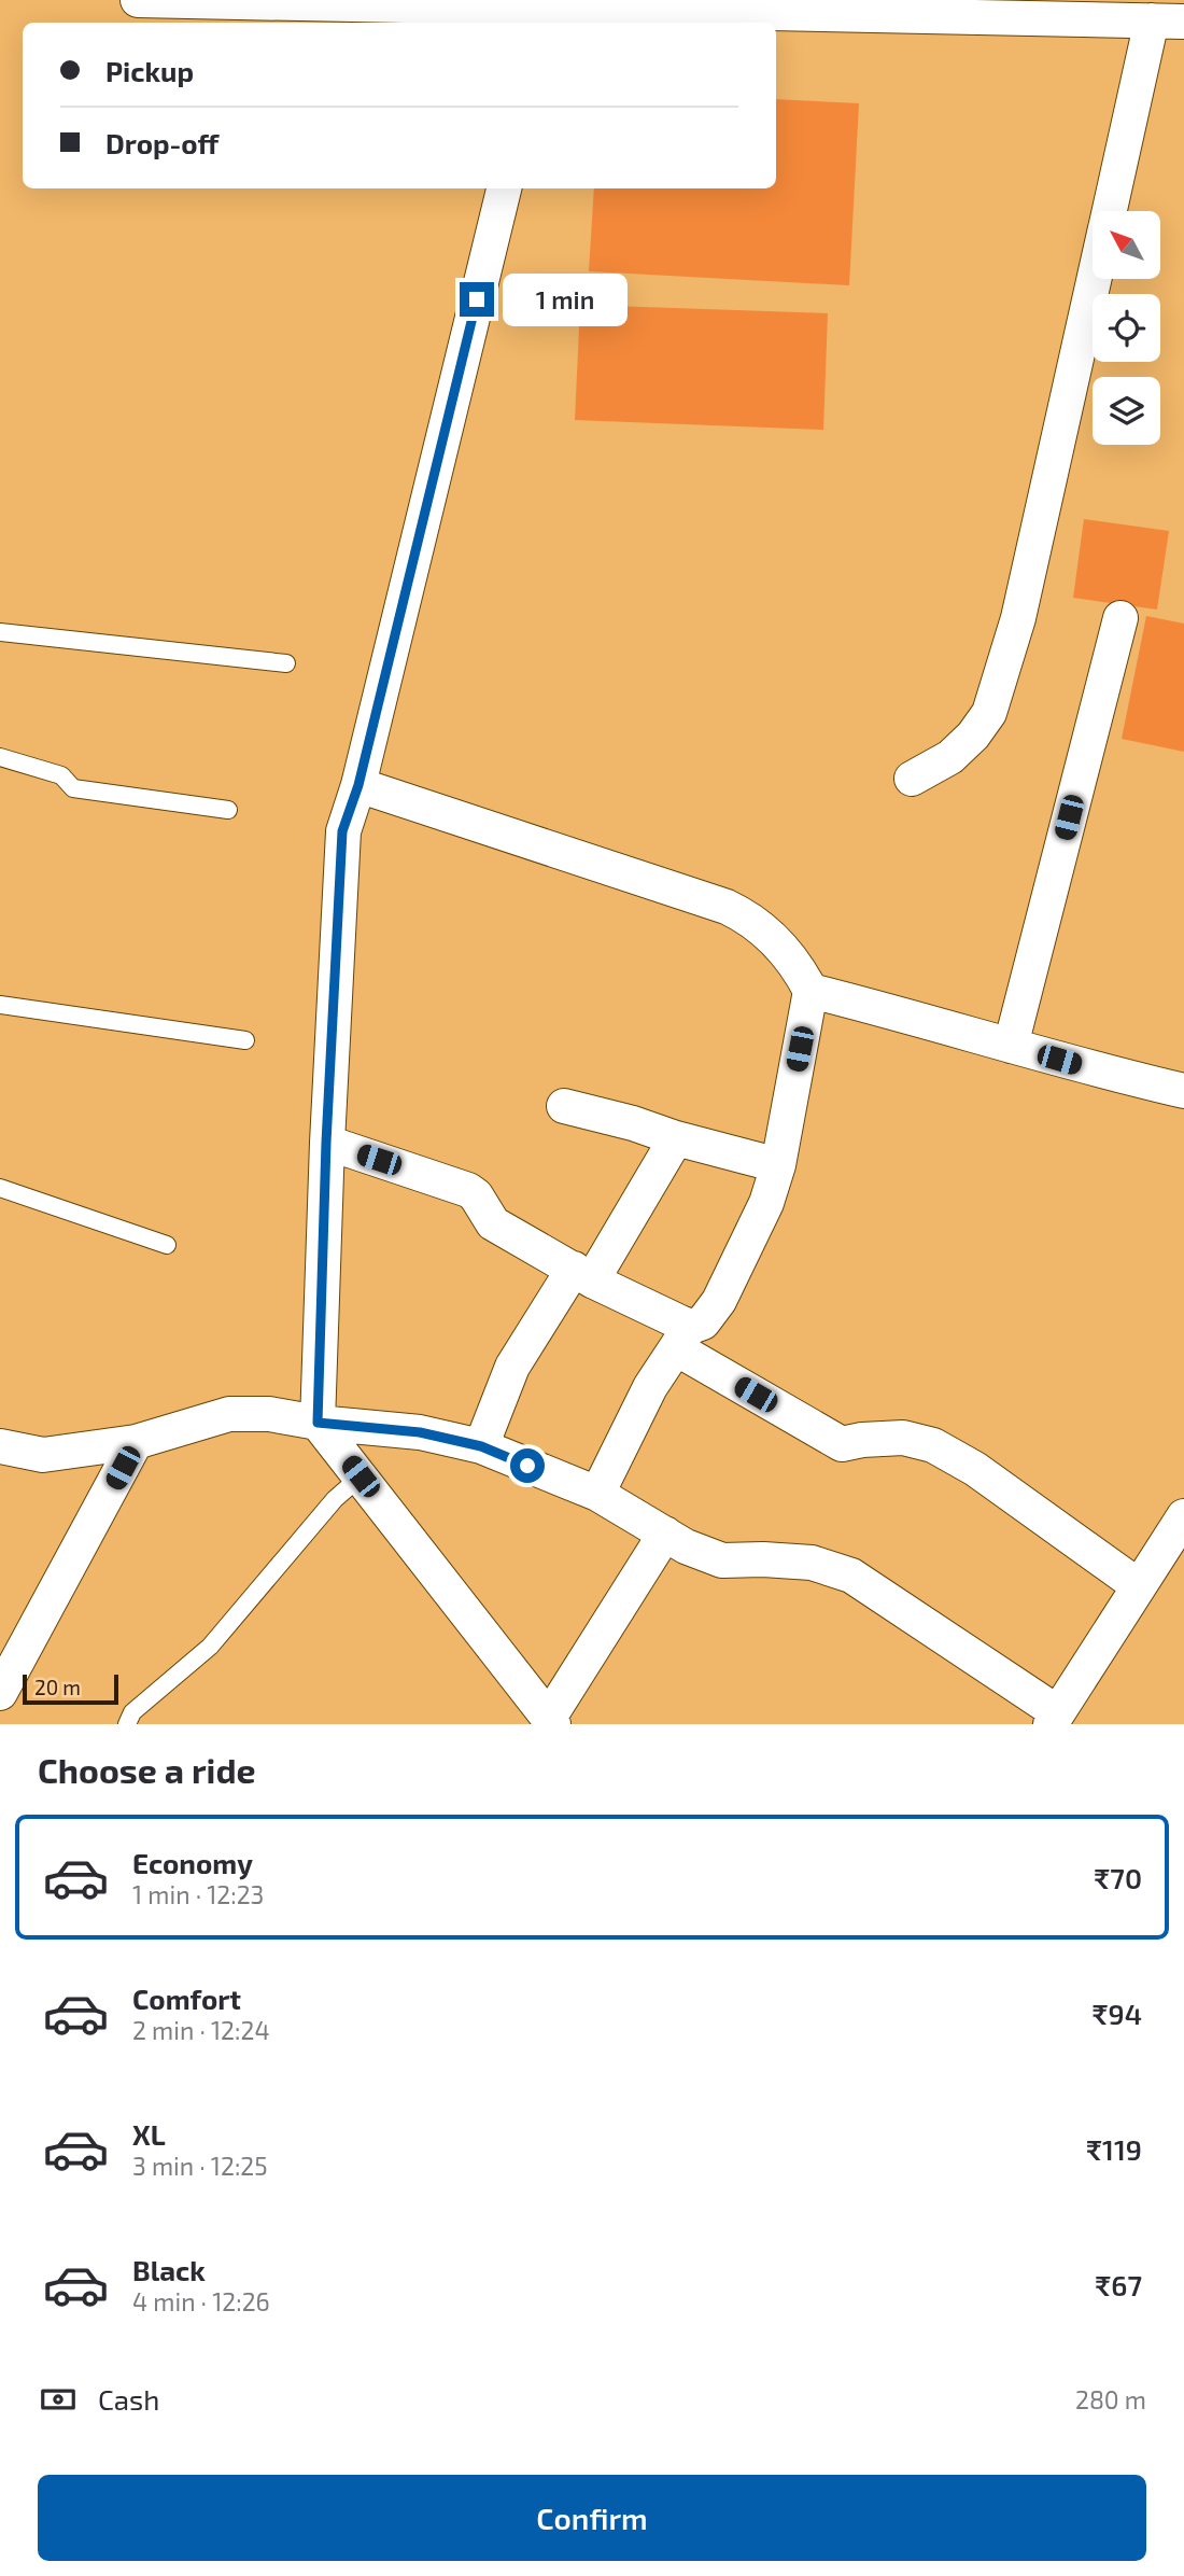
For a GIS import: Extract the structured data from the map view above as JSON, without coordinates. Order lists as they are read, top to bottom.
{
  "scale_bar": "20 m",
  "north": "top left",
  "page": {
    "banner": ["Pickup", "Drop-off"],
    "bubble": "1 min",
    "scale": "20 m",
    "heading": "Choose a ride",
    "list": [
      {
        "name": "Economy",
        "note": "1 min · 12:23",
        "value": "₹70"
      },
      {
        "name": "Comfort",
        "note": "2 min · 12:24",
        "value": "₹94"
      },
      {
        "name": "XL",
        "note": "3 min · 12:25",
        "value": "₹119"
      },
      {
        "name": "Black",
        "note": "4 min · 12:26",
        "value": "₹67"
      }
    ],
    "pay": ["Cash", "280 m"],
    "buttons": "Confirm"
  }
}
